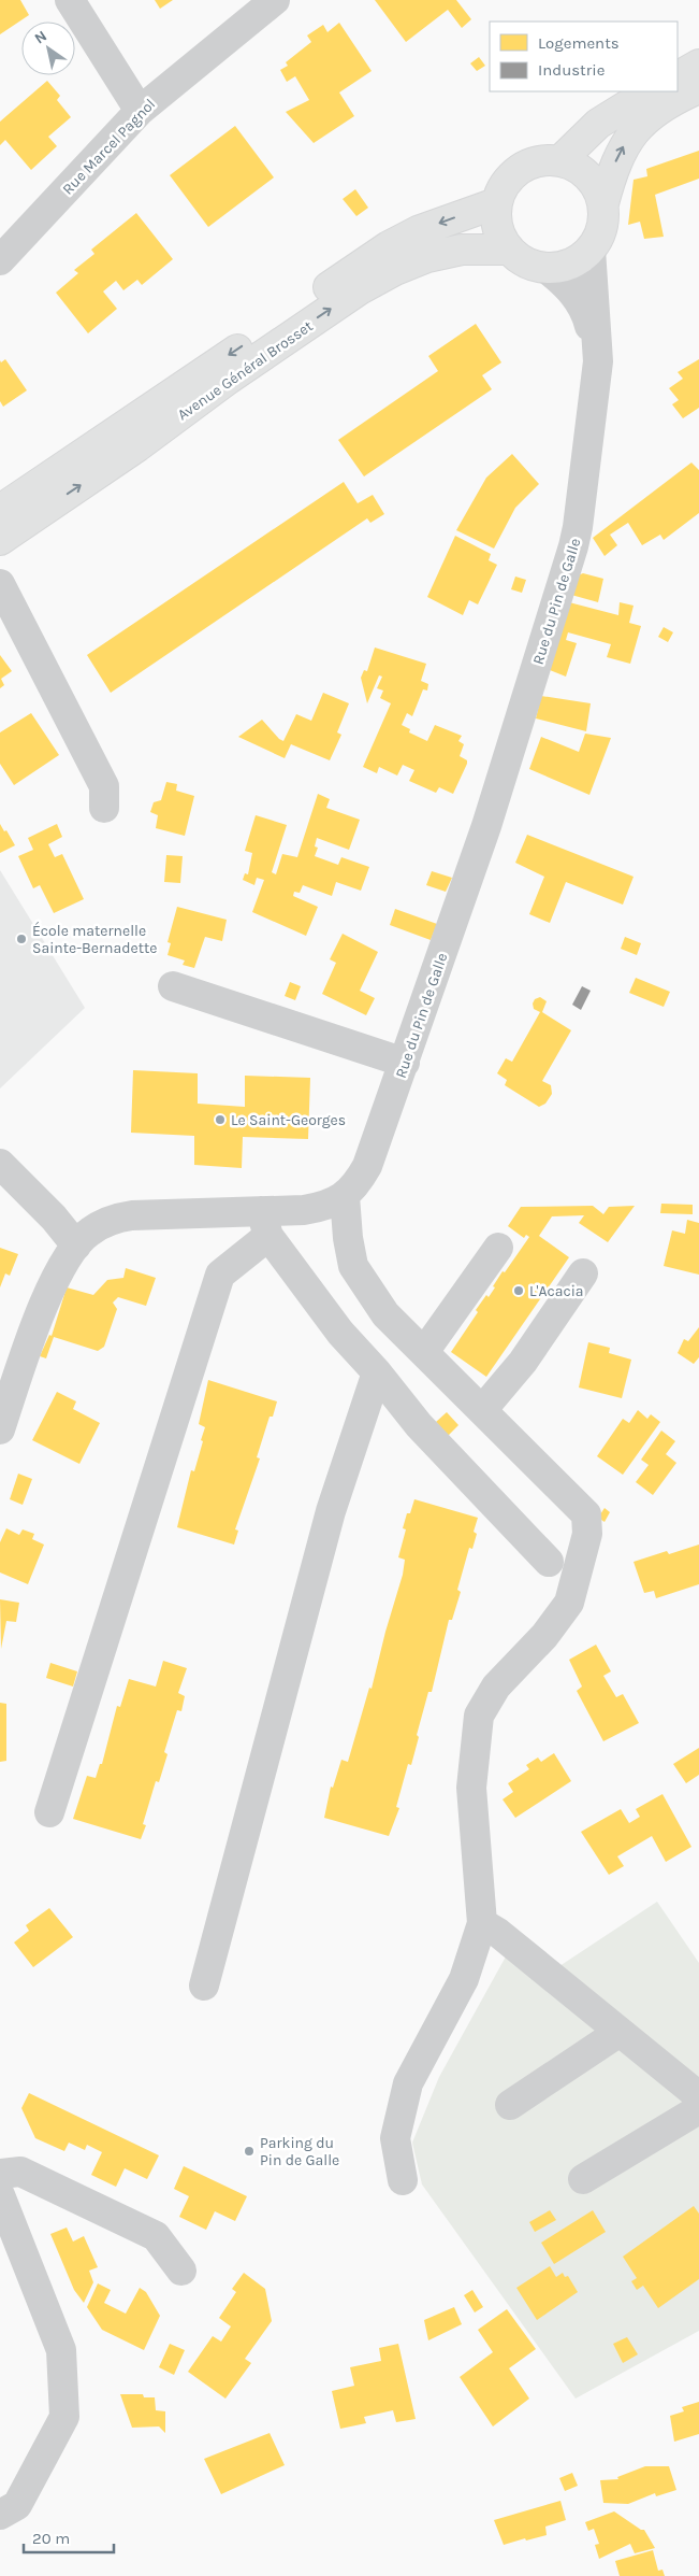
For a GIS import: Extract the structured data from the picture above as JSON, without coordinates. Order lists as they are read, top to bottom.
{
  "streets": {
    "main road": ["Avenue Général Brosset"],
    "street": ["Rue Marcel Pagnol", "Rue du Pin de Galle"]
  },
  "crossings": [
    ["Avenue Général Brosset", "Rue du Pin de Galle"]
  ],
  "places": [
    "École maternelle Sainte-Bernadette",
    "Le Saint-Georges",
    "L'Acacia",
    "Parking du Pin de Galle"
  ],
  "legend": ["Logements", "Industrie"],
  "scale_bar": "20 m",
  "north": "top left"
}
